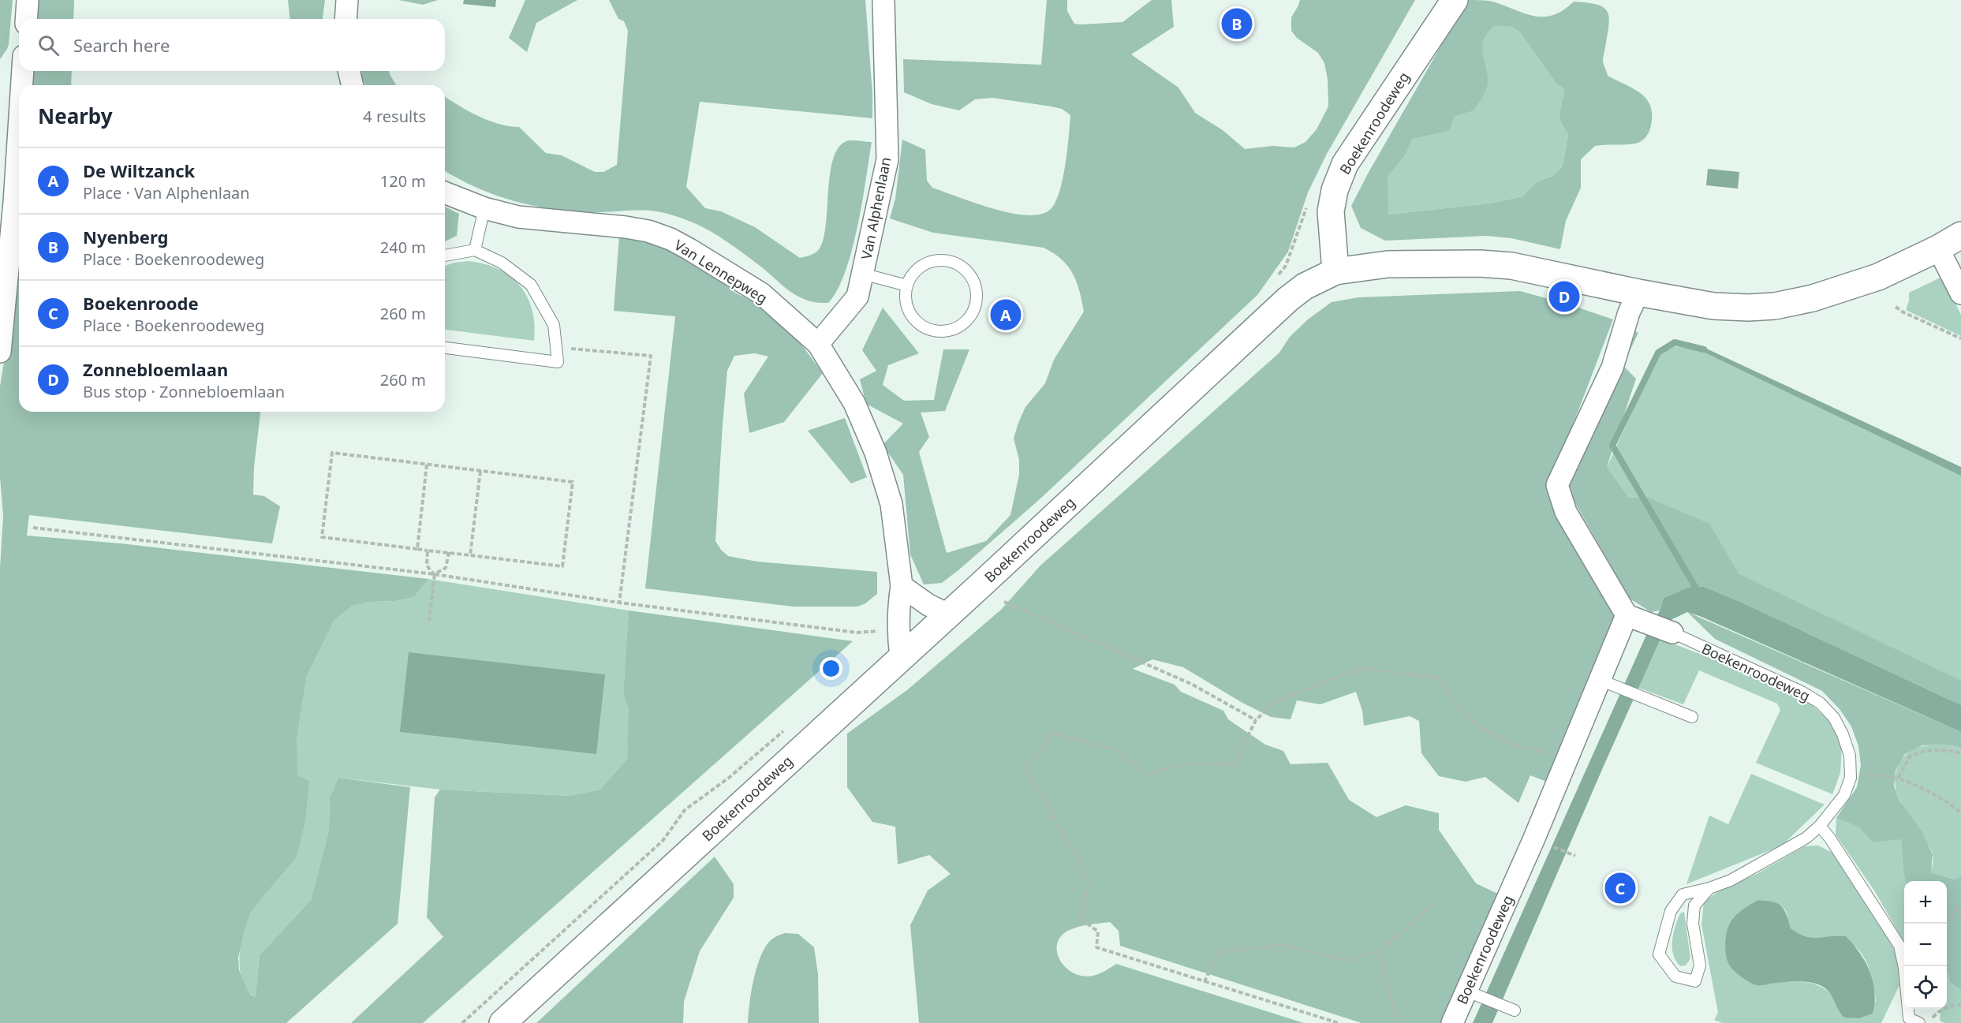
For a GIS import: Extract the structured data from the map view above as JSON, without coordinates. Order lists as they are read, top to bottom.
{
  "streets": {
    "main road": ["Boekenroodeweg"],
    "street": ["Van Alphenlaan", "Van Lennepweg"]
  },
  "crossings": [
    ["Boekenroodeweg", "Van Lennepweg"],
    ["Van Alphenlaan", "Van Lennepweg"]
  ],
  "page": {
    "pins": [
      "B",
      "D",
      "A",
      "C"
    ],
    "search": "Search here",
    "heading": ["Nearby", "4 results"],
    "list": [
      {
        "mark": "A",
        "name": "De Wiltzanck",
        "note": "Place · Van Alphenlaan",
        "value": "120 m"
      },
      {
        "mark": "B",
        "name": "Nyenberg",
        "note": "Place · Boekenroodeweg",
        "value": "240 m"
      },
      {
        "mark": "C",
        "name": "Boekenroode",
        "note": "Place · Boekenroodeweg",
        "value": "260 m"
      },
      {
        "mark": "D",
        "name": "Zonnebloemlaan",
        "note": "Bus stop · Zonnebloemlaan",
        "value": "260 m"
      }
    ],
    "map_buttons": ["+", "−"]
  }
}
